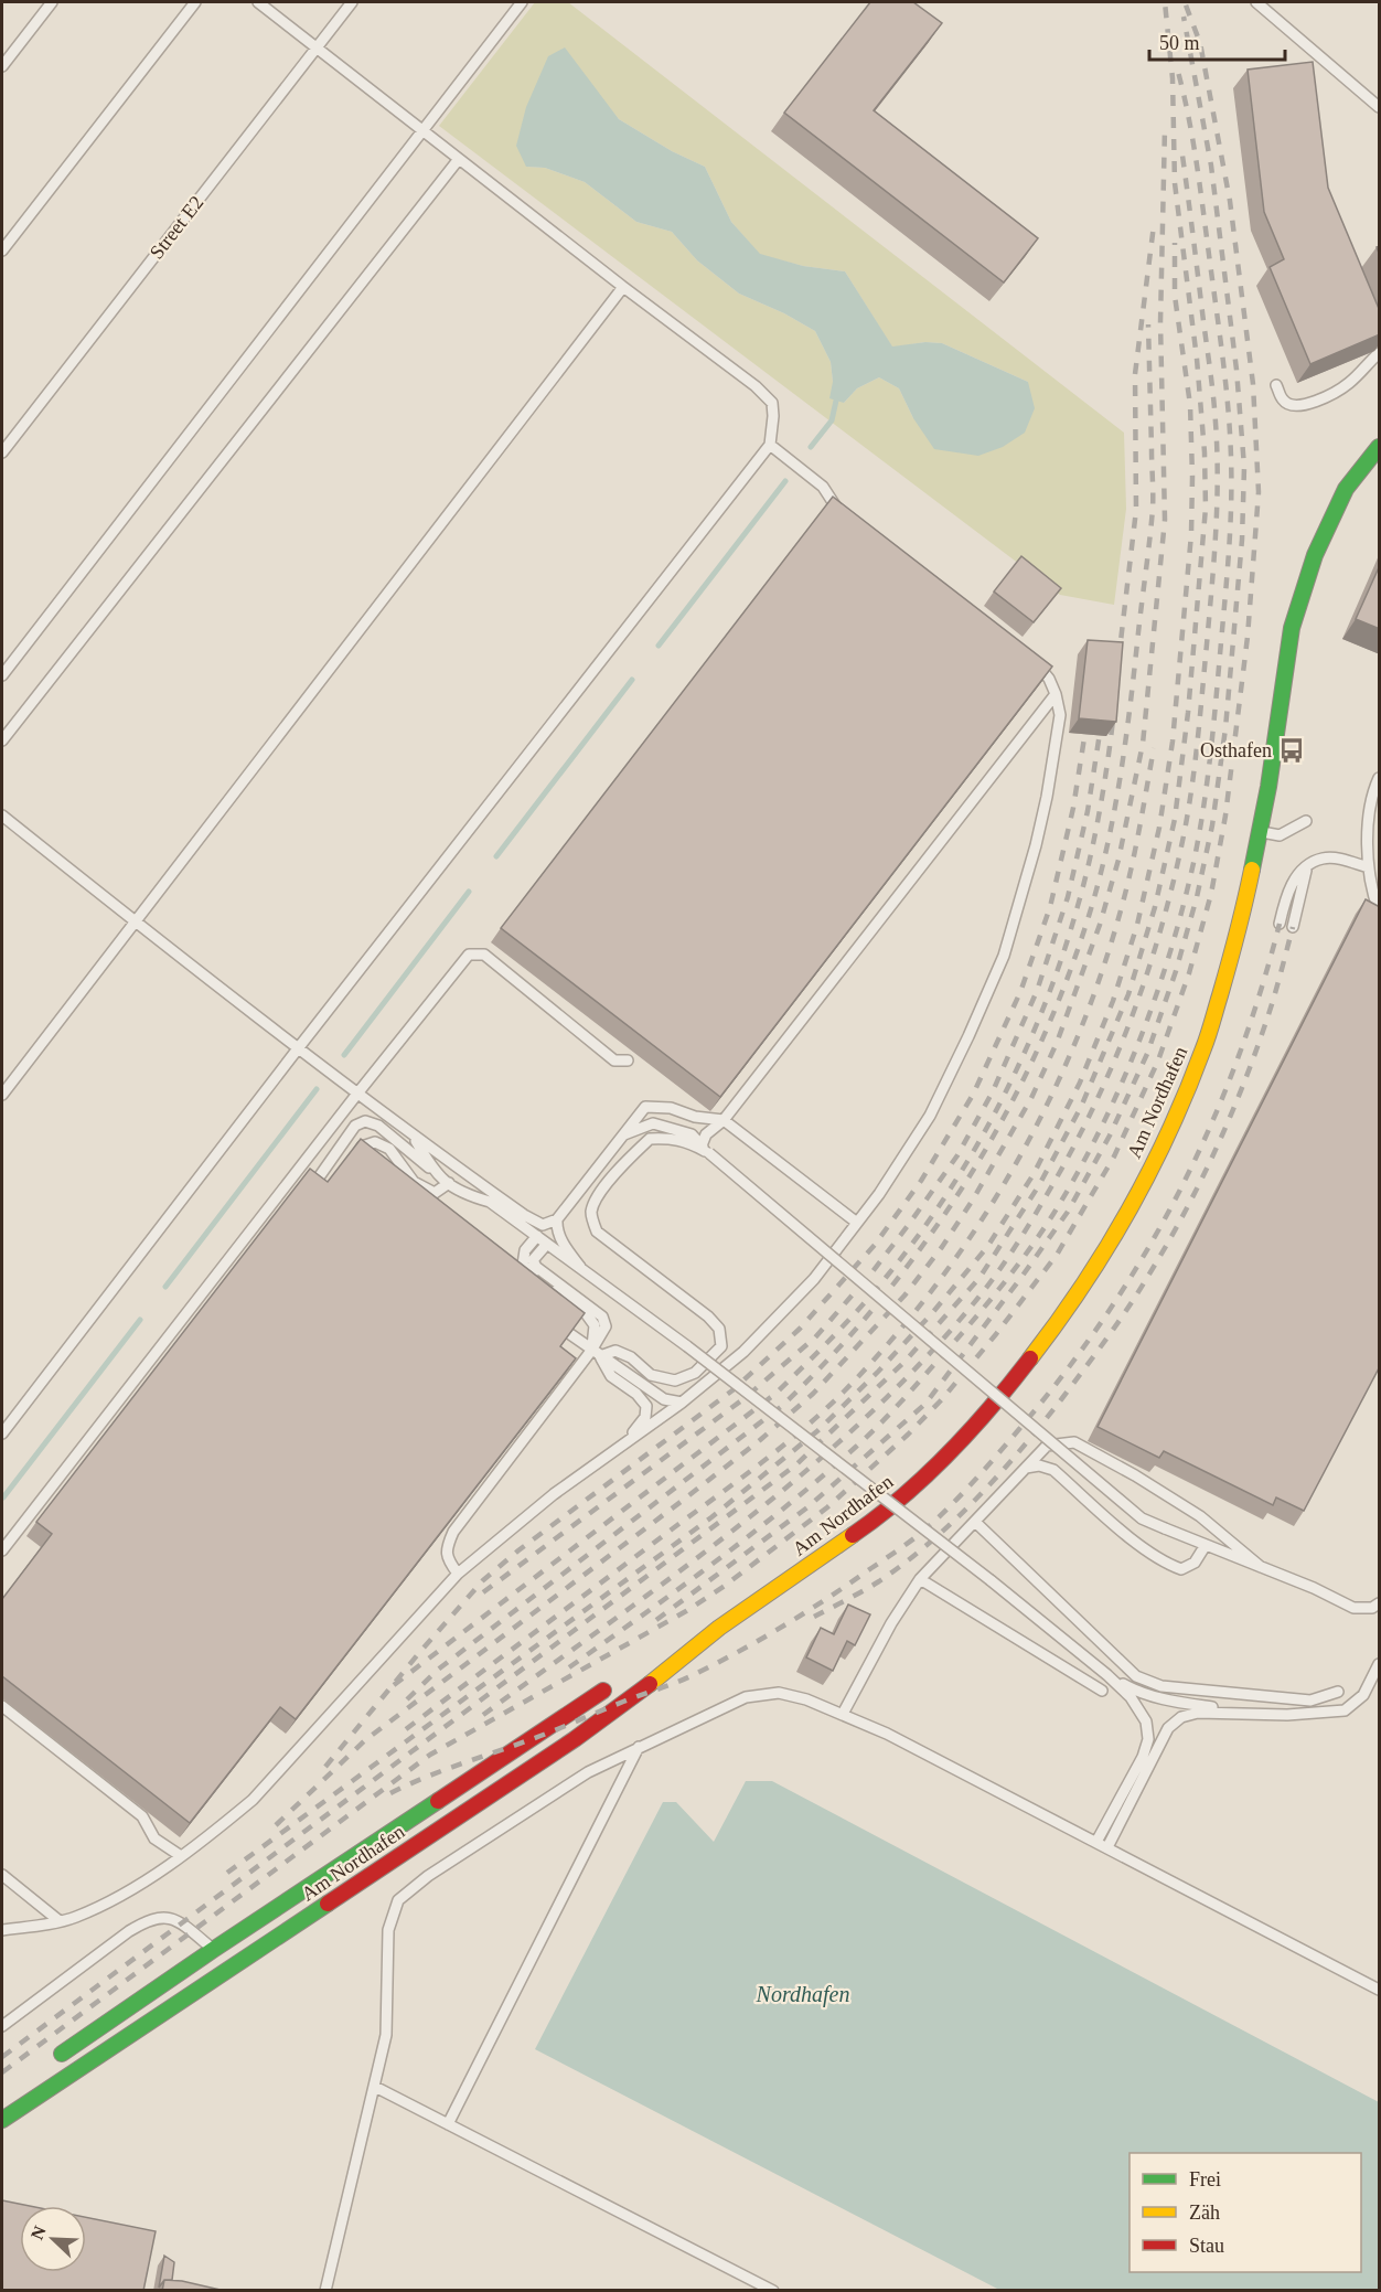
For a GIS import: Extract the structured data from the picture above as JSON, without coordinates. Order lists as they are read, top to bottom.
{
  "streets": {
    "main road": ["Am Nordhafen"],
    "lane": ["Street E2"]
  },
  "water": ["Nordhafen"],
  "places": {
    "bus stop": ["Osthafen"]
  },
  "legend": ["Frei", "Zäh", "Stau"],
  "scale_bar": "50 m",
  "north": "top left"
}
